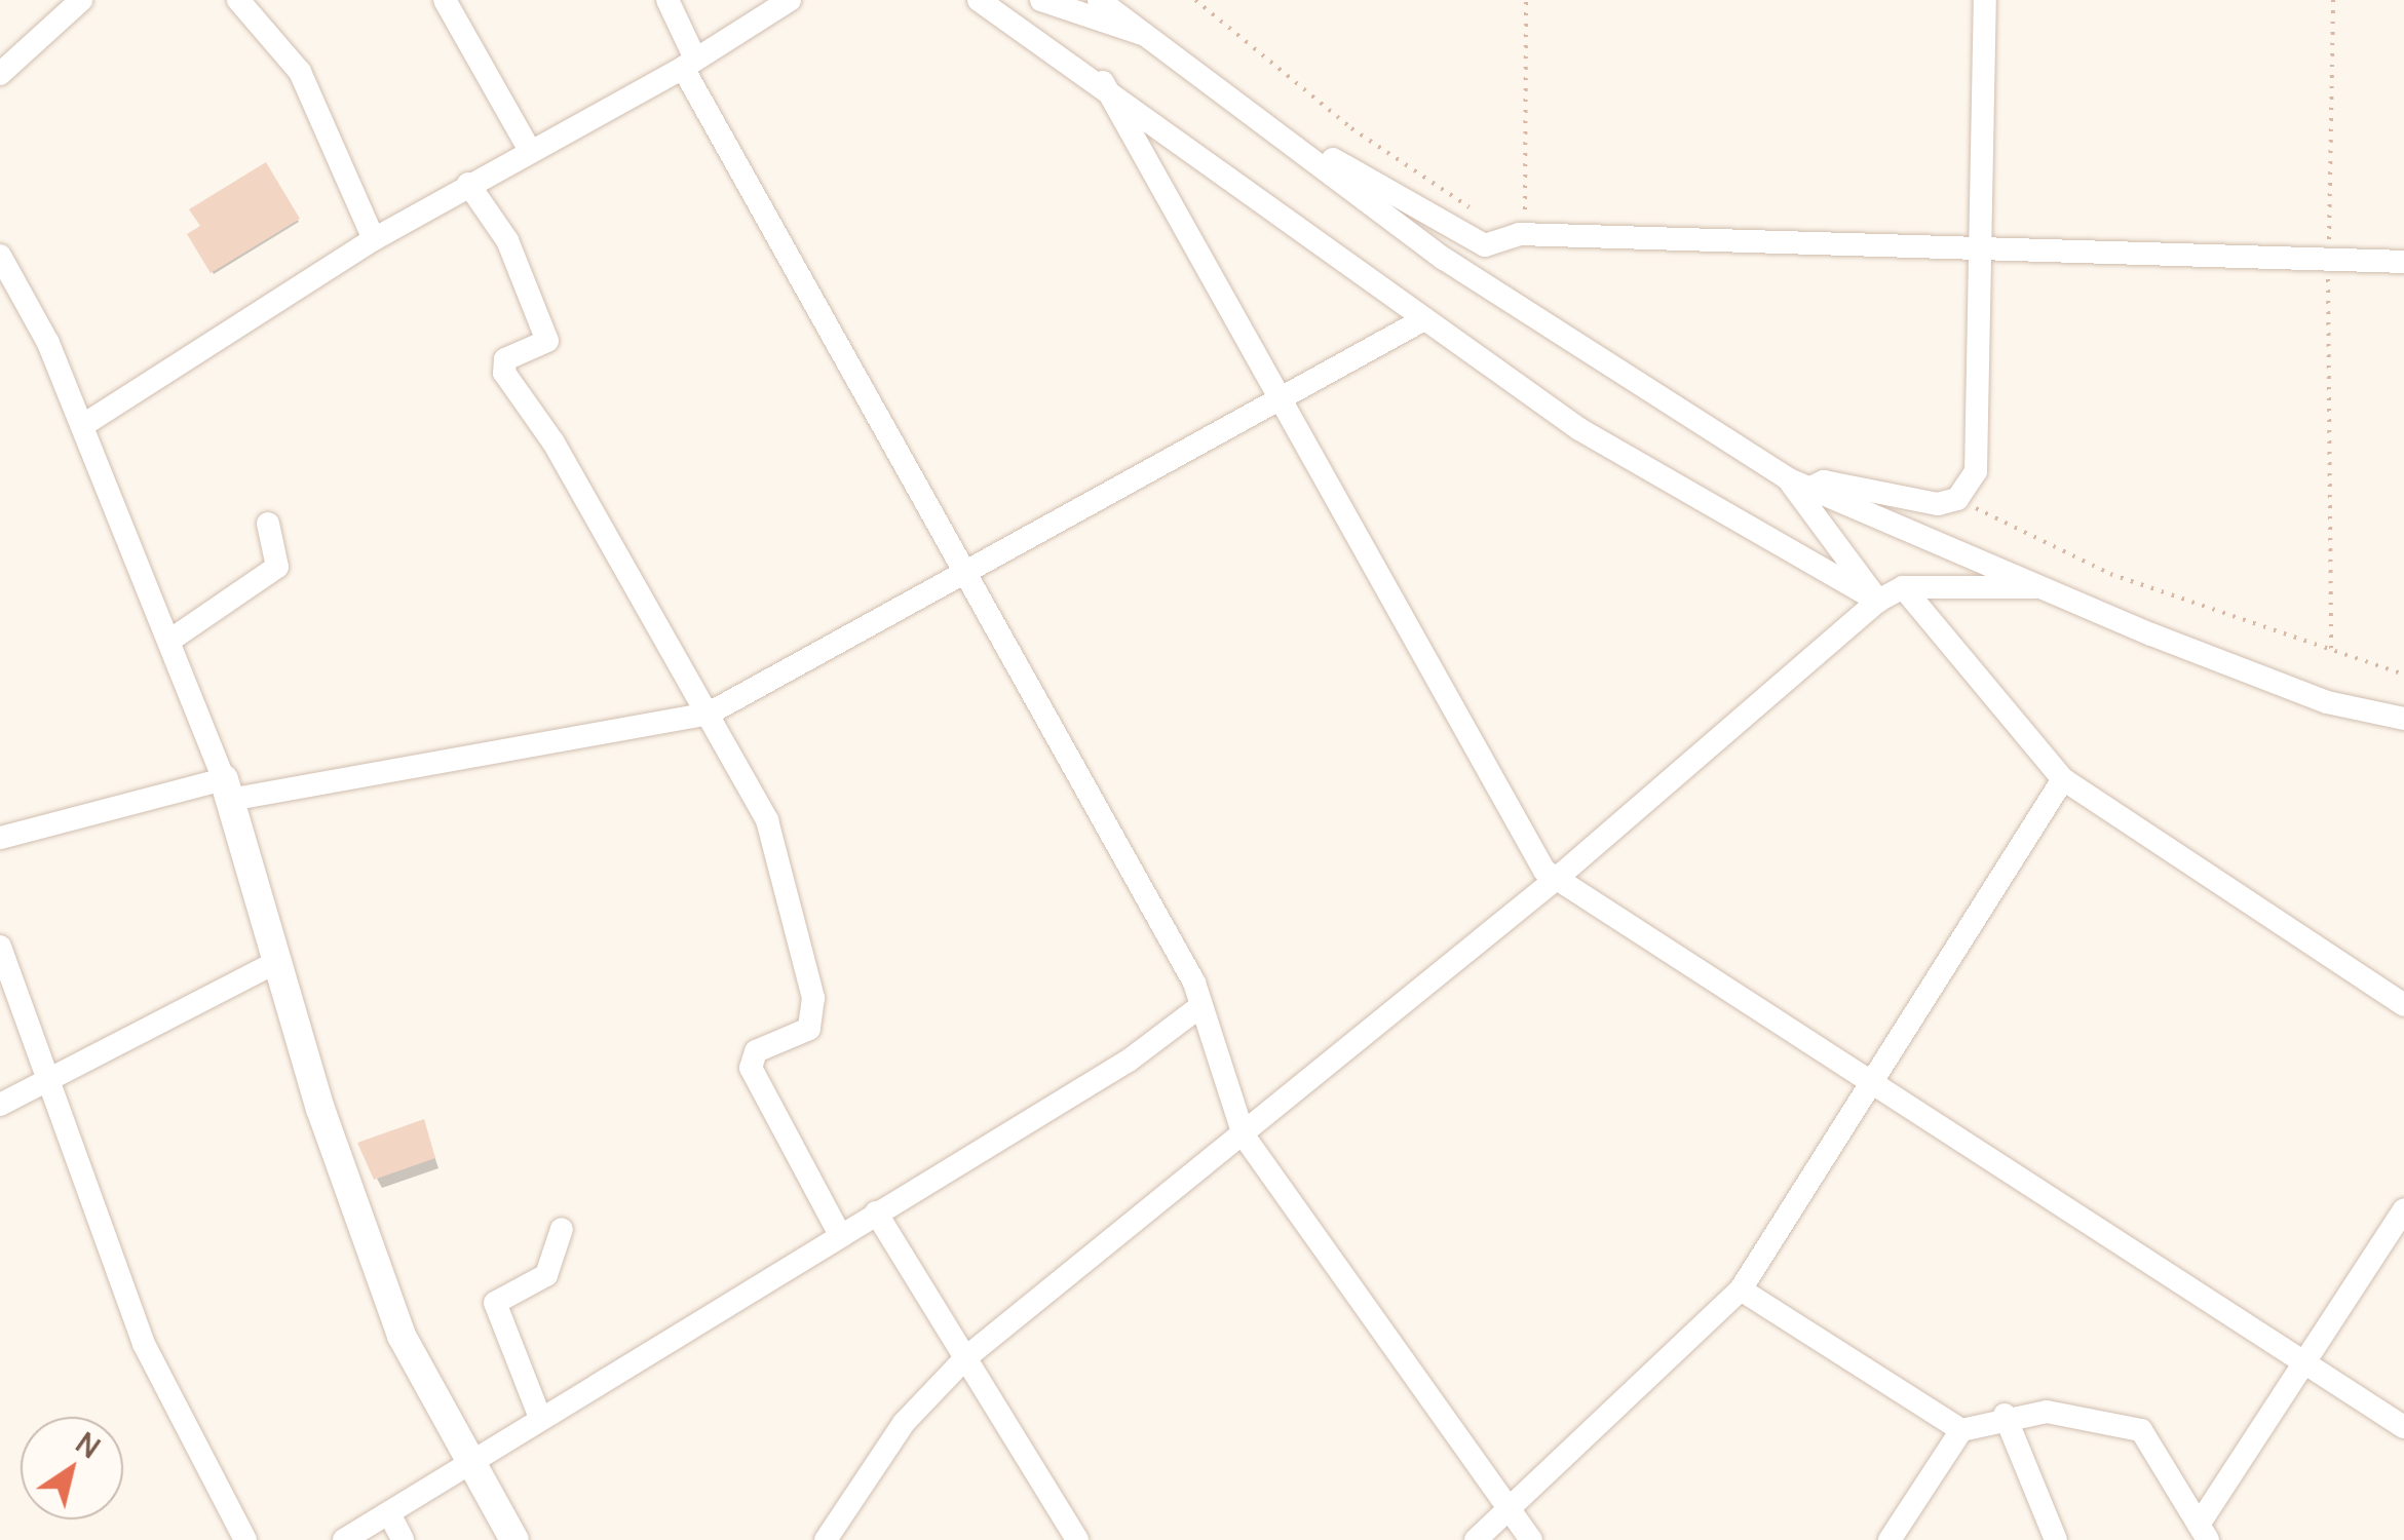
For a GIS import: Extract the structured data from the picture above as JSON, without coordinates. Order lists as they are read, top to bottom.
{
  "north": "top right"
}
